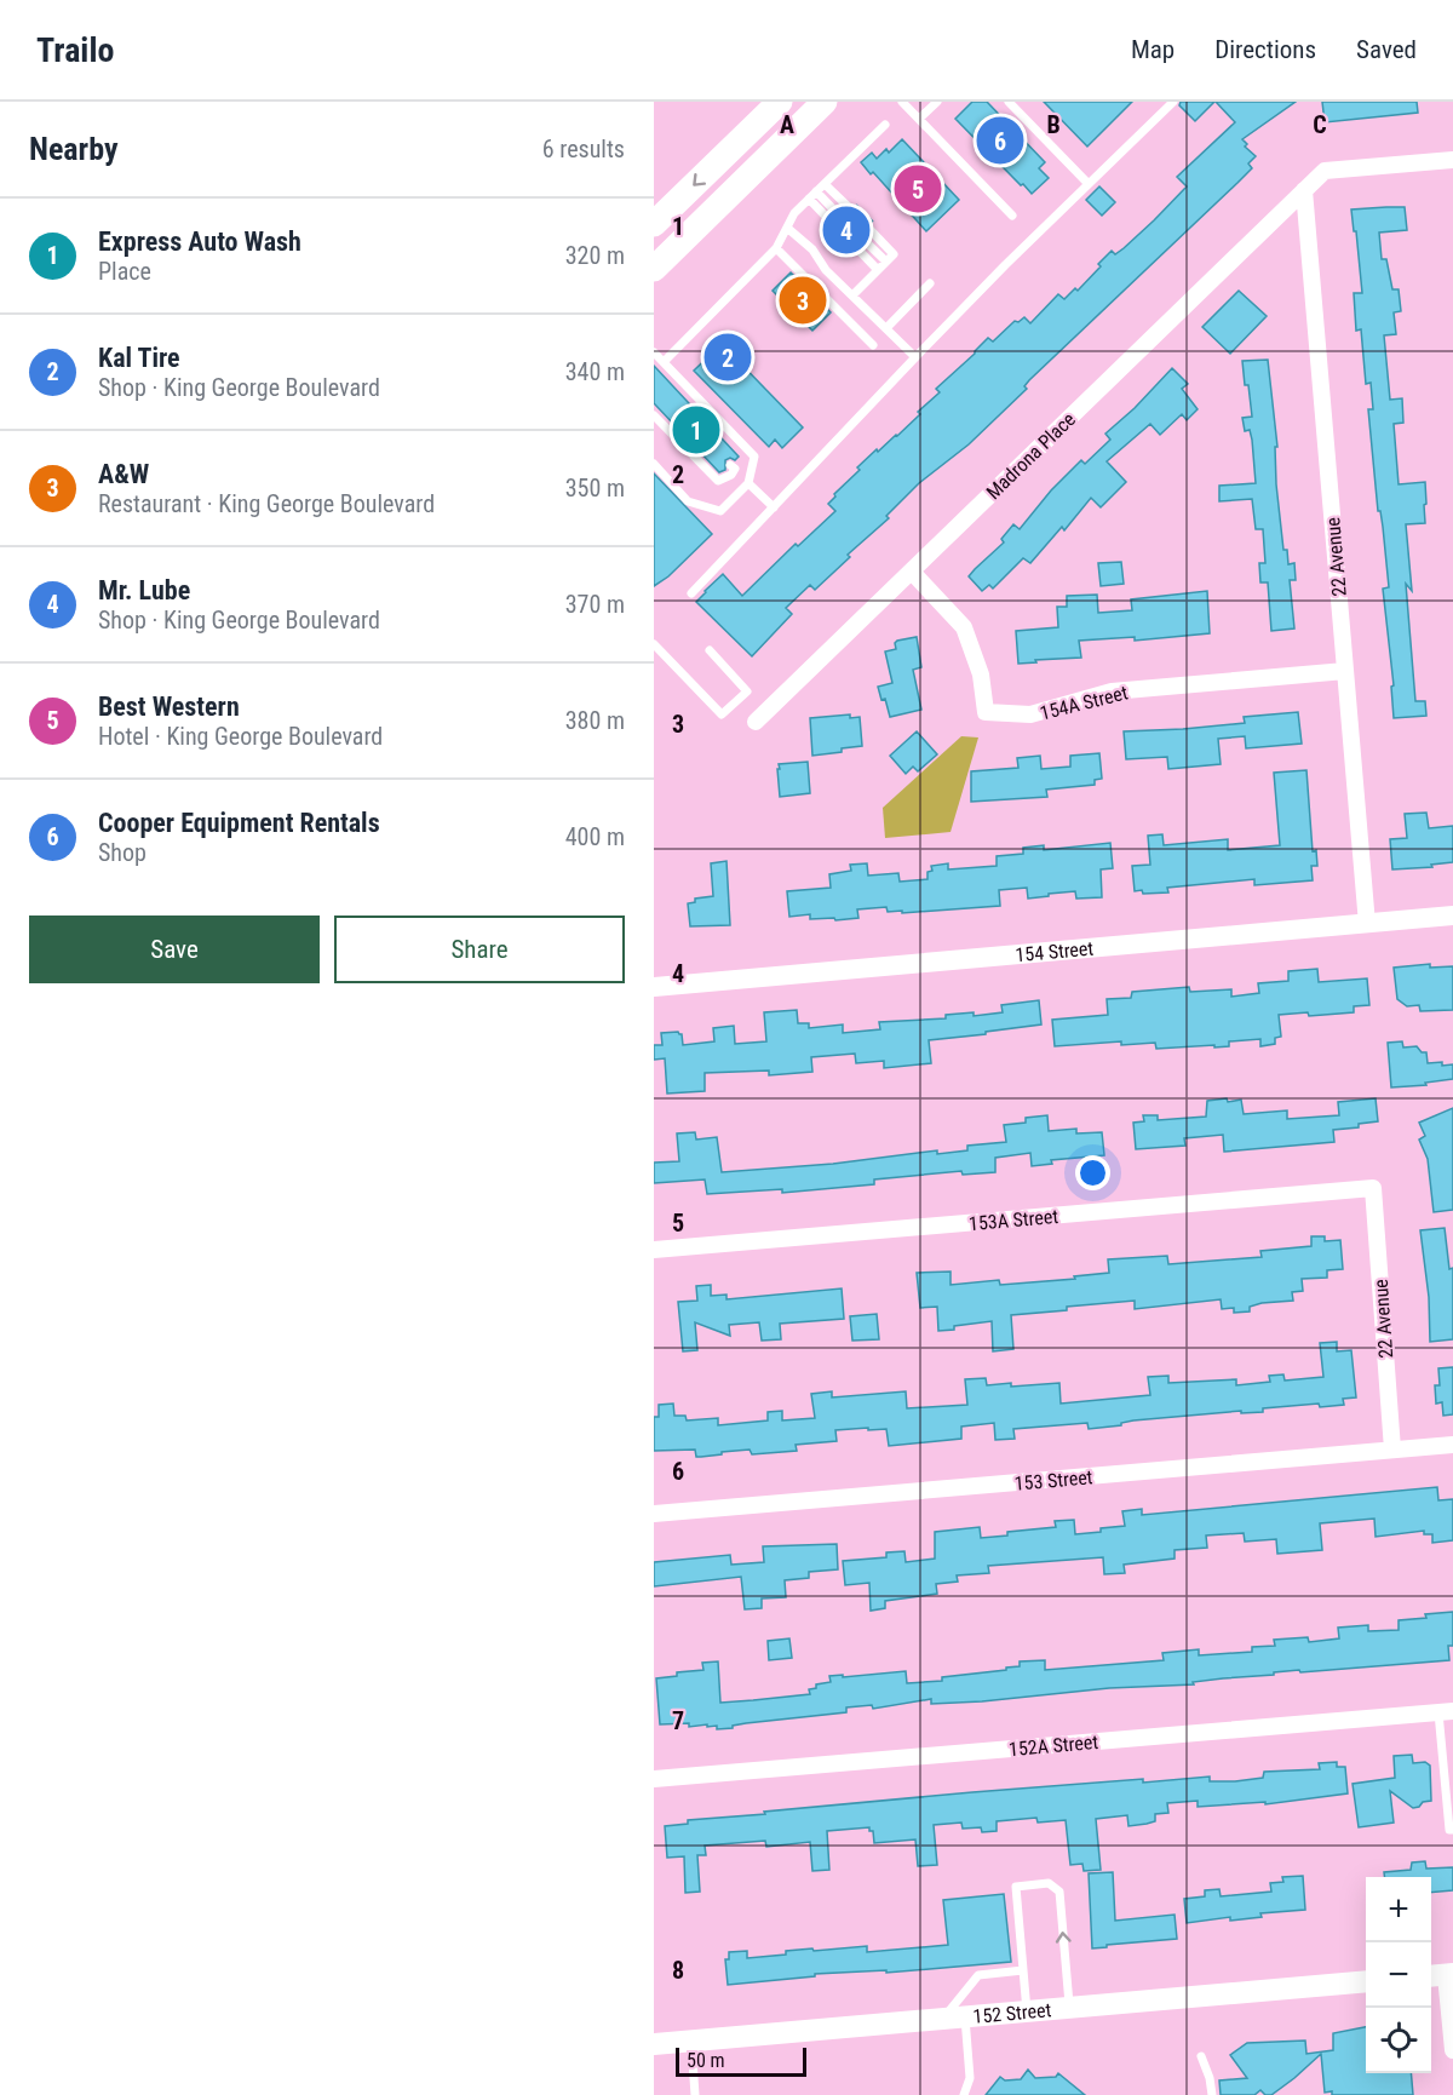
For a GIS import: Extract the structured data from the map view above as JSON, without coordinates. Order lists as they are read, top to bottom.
{
  "streets": {
    "main road": ["152 Street"],
    "street": [
      "Madrona Place",
      "22 Avenue",
      "154A Street",
      "154 Street",
      "153A Street",
      "153 Street",
      "152A Street"
    ]
  },
  "crossings": [
    ["Madrona Place", "22 Avenue"],
    ["Madrona Place", "154A Street"],
    ["22 Avenue", "154A Street"],
    ["22 Avenue", "154 Street"],
    ["22 Avenue", "153A Street"],
    ["22 Avenue", "153 Street"]
  ],
  "scale_bar": "50 m",
  "page": {
    "header": "Trailo",
    "nav": ["Map", "Directions", "Saved"],
    "heading": ["Nearby", "6 results"],
    "pins": [
      "6",
      "5",
      "4",
      "3",
      "2",
      "1"
    ],
    "list": [
      {
        "mark": "1",
        "name": "Express Auto Wash",
        "note": "Place",
        "value": "320 m"
      },
      {
        "mark": "2",
        "name": "Kal Tire",
        "note": "Shop · King George Boulevard",
        "value": "340 m"
      },
      {
        "mark": "3",
        "name": "A&W",
        "note": "Restaurant · King George Boulevard",
        "value": "350 m"
      },
      {
        "mark": "4",
        "name": "Mr. Lube",
        "note": "Shop · King George Boulevard",
        "value": "370 m"
      },
      {
        "mark": "5",
        "name": "Best Western",
        "note": "Hotel · King George Boulevard",
        "value": "380 m"
      },
      {
        "mark": "6",
        "name": "Cooper Equipment Rentals",
        "note": "Shop",
        "value": "400 m"
      }
    ],
    "buttons": ["Save", "Share"],
    "map_buttons": ["+", "−"],
    "scale": "50 m"
  },
  "grid": {
    "columns": ["A", "B", "C"],
    "rows": [
      "1",
      "2",
      "3",
      "4",
      "5",
      "6",
      "7",
      "8"
    ]
  }
}
